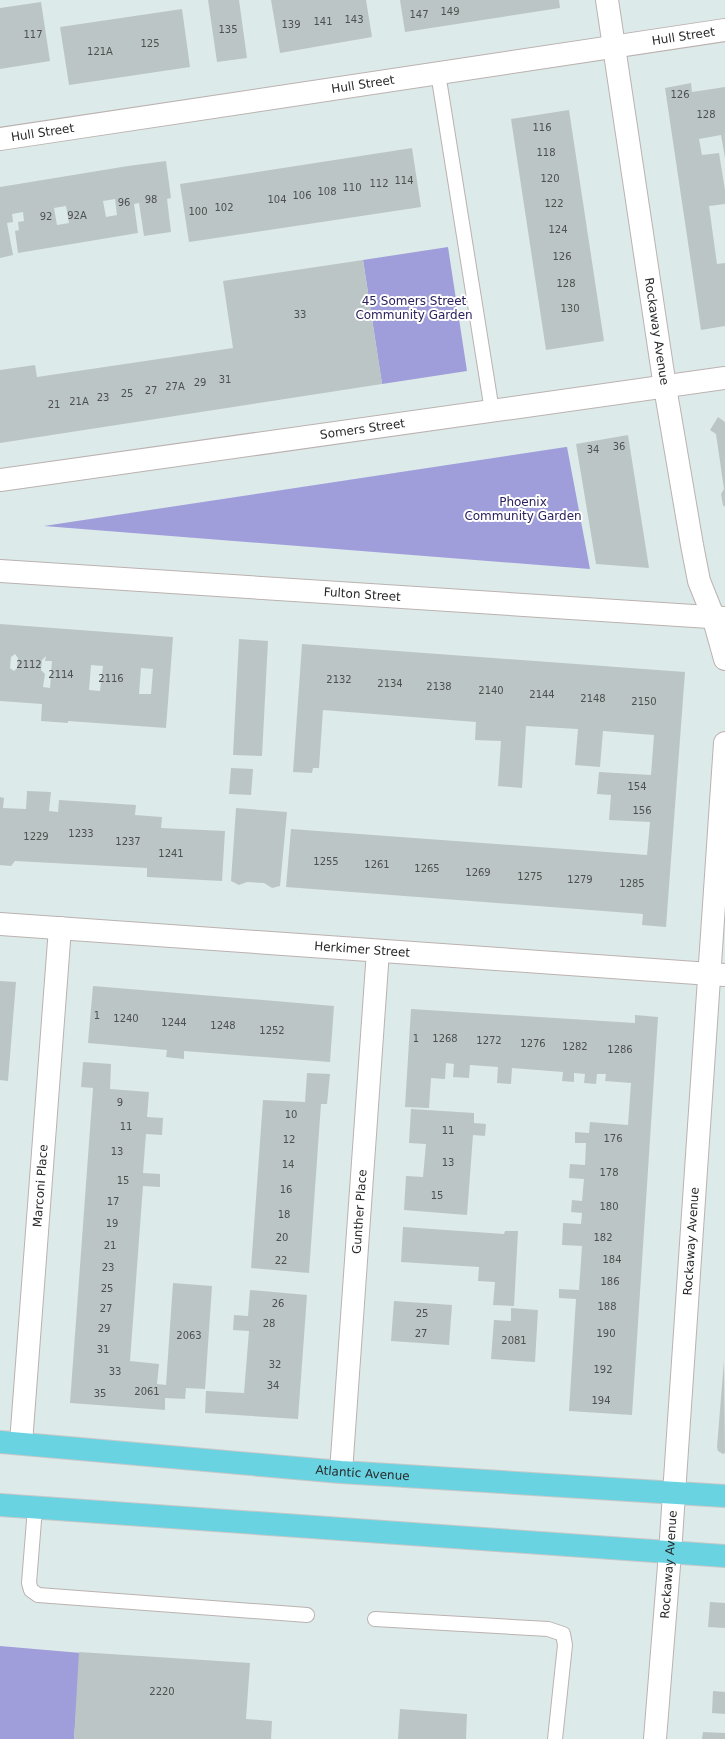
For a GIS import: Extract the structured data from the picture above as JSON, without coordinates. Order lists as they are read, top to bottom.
{
  "streets": {
    "main road": ["Atlantic Avenue"],
    "street": [
      "Hull Street",
      "Rockaway Avenue",
      "Somers Street",
      "Fulton Street",
      "Herkimer Street",
      "Marconi Place",
      "Gunther Place"
    ]
  },
  "crossings": [
    ["Hull Street", "Rockaway Avenue"],
    ["Rockaway Avenue", "Somers Street"],
    ["Rockaway Avenue", "Fulton Street"],
    ["Rockaway Avenue", "Herkimer Street"],
    ["Rockaway Avenue", "Atlantic Avenue"],
    ["Herkimer Street", "Marconi Place"],
    ["Herkimer Street", "Gunther Place"],
    ["Marconi Place", "Atlantic Avenue"],
    ["Gunther Place", "Atlantic Avenue"]
  ],
  "parks": ["45 Somers Street Community Garden", "Phoenix Community Garden"],
  "house_numbers": [
    "149",
    "147",
    "143",
    "141",
    "139",
    "135",
    "117",
    "125",
    "121A",
    "126",
    "128",
    "116",
    "118",
    "120",
    "114",
    "112",
    "110",
    "108",
    "106",
    "98",
    "104",
    "96",
    "122",
    "102",
    "100",
    "92A",
    "92",
    "124",
    "126",
    "128",
    "130",
    "33",
    "31",
    "29",
    "27A",
    "27",
    "25",
    "23",
    "21A",
    "21",
    "36",
    "34",
    "2112",
    "2114",
    "2116",
    "2132",
    "2134",
    "2138",
    "2140",
    "2144",
    "2148",
    "2150",
    "154",
    "156",
    "1233",
    "1229",
    "1237",
    "1241",
    "1255",
    "1261",
    "1265",
    "1269",
    "1275",
    "1279",
    "1285",
    "1",
    "1240",
    "1244",
    "1248",
    "1252",
    "1",
    "1268",
    "1272",
    "1276",
    "1282",
    "1286",
    "9",
    "10",
    "11",
    "11",
    "176",
    "12",
    "13",
    "13",
    "14",
    "178",
    "15",
    "16",
    "15",
    "17",
    "180",
    "18",
    "19",
    "20",
    "182",
    "21",
    "184",
    "22",
    "23",
    "186",
    "25",
    "26",
    "188",
    "27",
    "25",
    "28",
    "29",
    "27",
    "190",
    "2063",
    "2081",
    "31",
    "32",
    "192",
    "33",
    "34",
    "2061",
    "35",
    "194",
    "2220"
  ]
}
